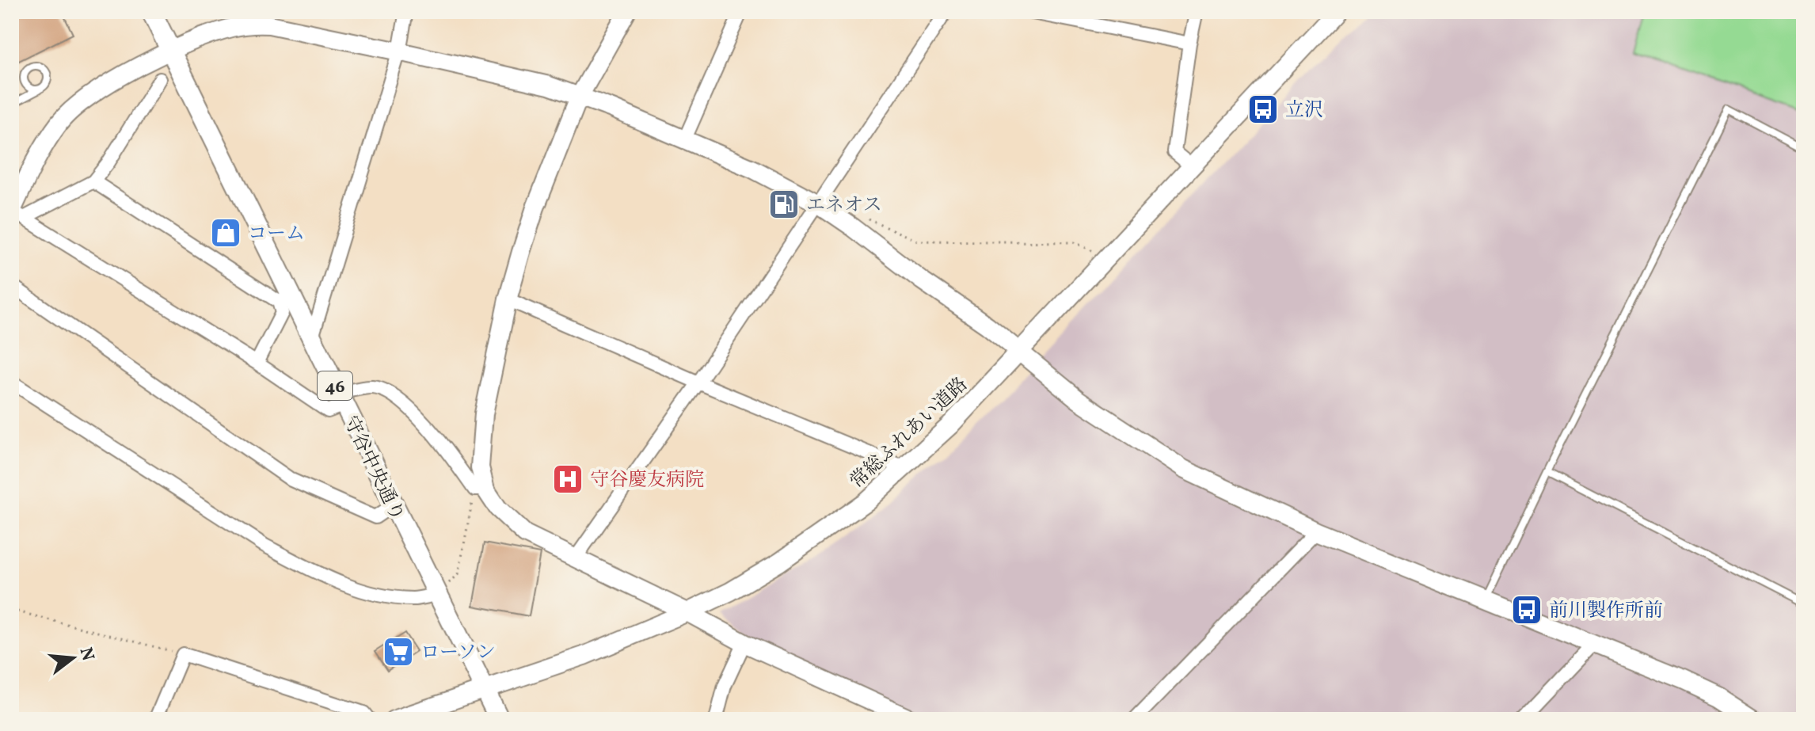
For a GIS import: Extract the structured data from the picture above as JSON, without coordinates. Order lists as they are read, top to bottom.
{
  "streets": {
    "main road": ["46", "守谷中央通り"],
    "street": ["常総ふれあい道路"]
  },
  "crossings": [
    ["常総ふれあい道路", "守谷中央通り"]
  ],
  "places": {
    "bus stop": ["立沢", "前川製作所前"],
    "fuel station": ["エネオス"],
    "shop": ["コーム"],
    "hospital": ["守谷慶友病院"],
    "supermarket": ["ローソン"]
  },
  "north": "right"
}
